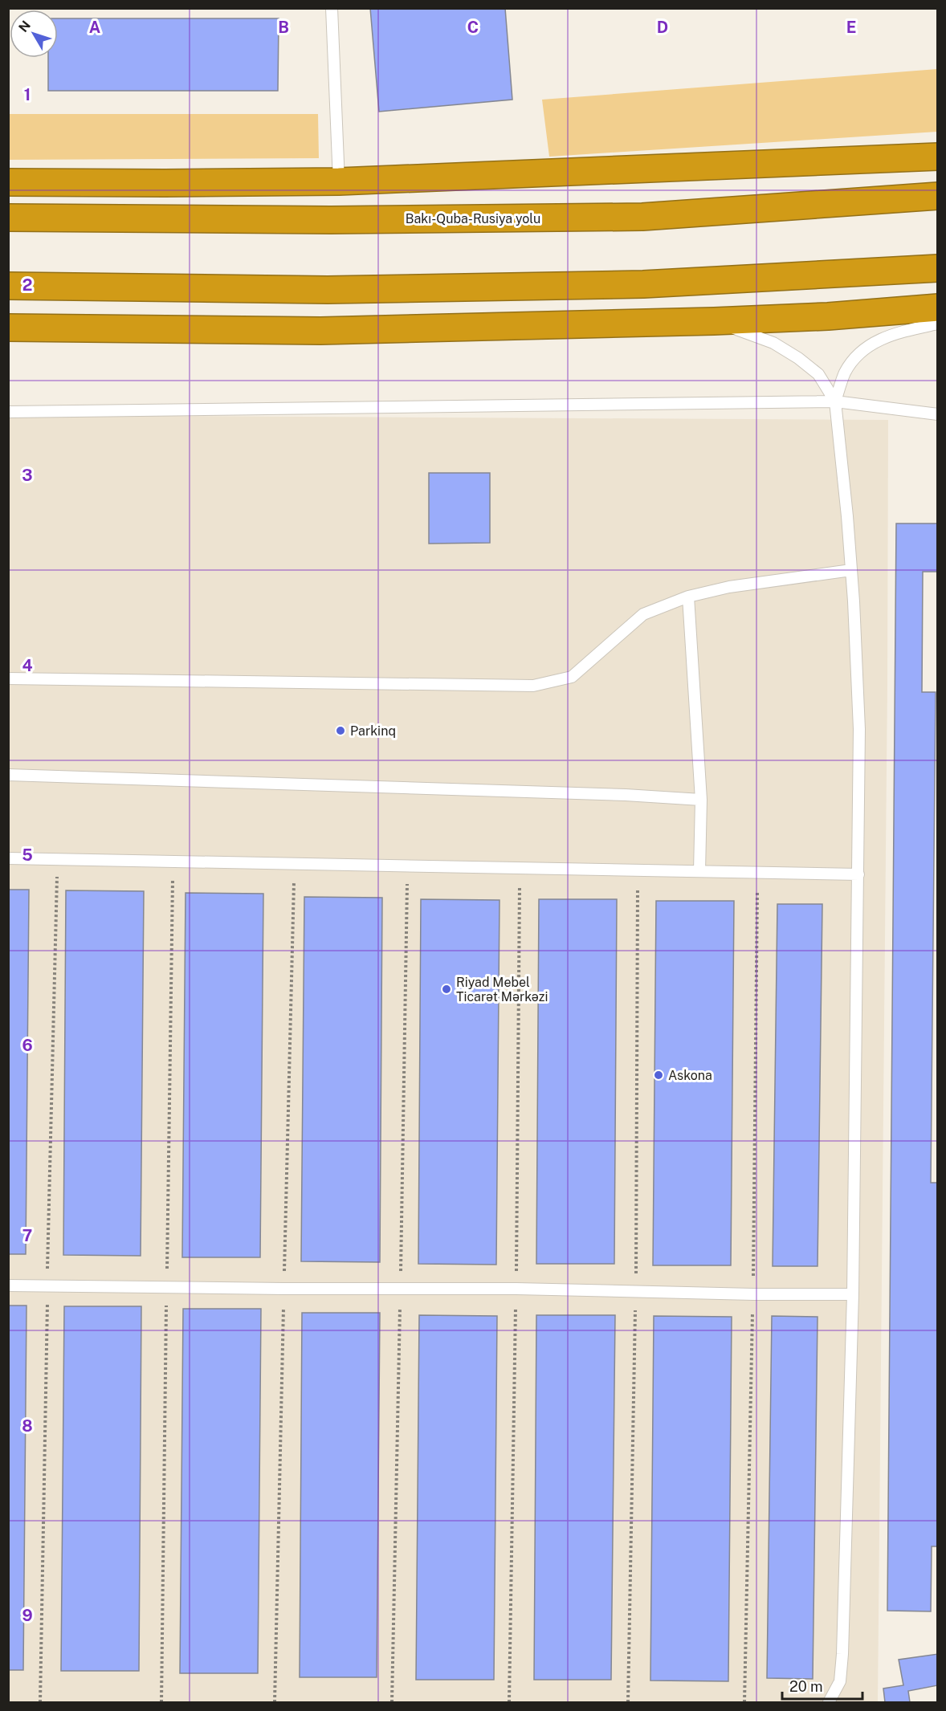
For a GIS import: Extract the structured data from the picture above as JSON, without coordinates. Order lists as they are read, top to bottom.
{
  "streets": {
    "highway": ["Bakı-Quba-Rusiya yolu"]
  },
  "places": ["Parkinq", "Riyad Mebel Ticarət Mərkəzi", "Askona"],
  "scale_bar": "20 m",
  "north": "top left",
  "grid": {
    "columns": [
      "A",
      "B",
      "C",
      "D",
      "E"
    ],
    "rows": [
      "1",
      "2",
      "3",
      "4",
      "5",
      "6",
      "7",
      "8",
      "9"
    ]
  }
}
